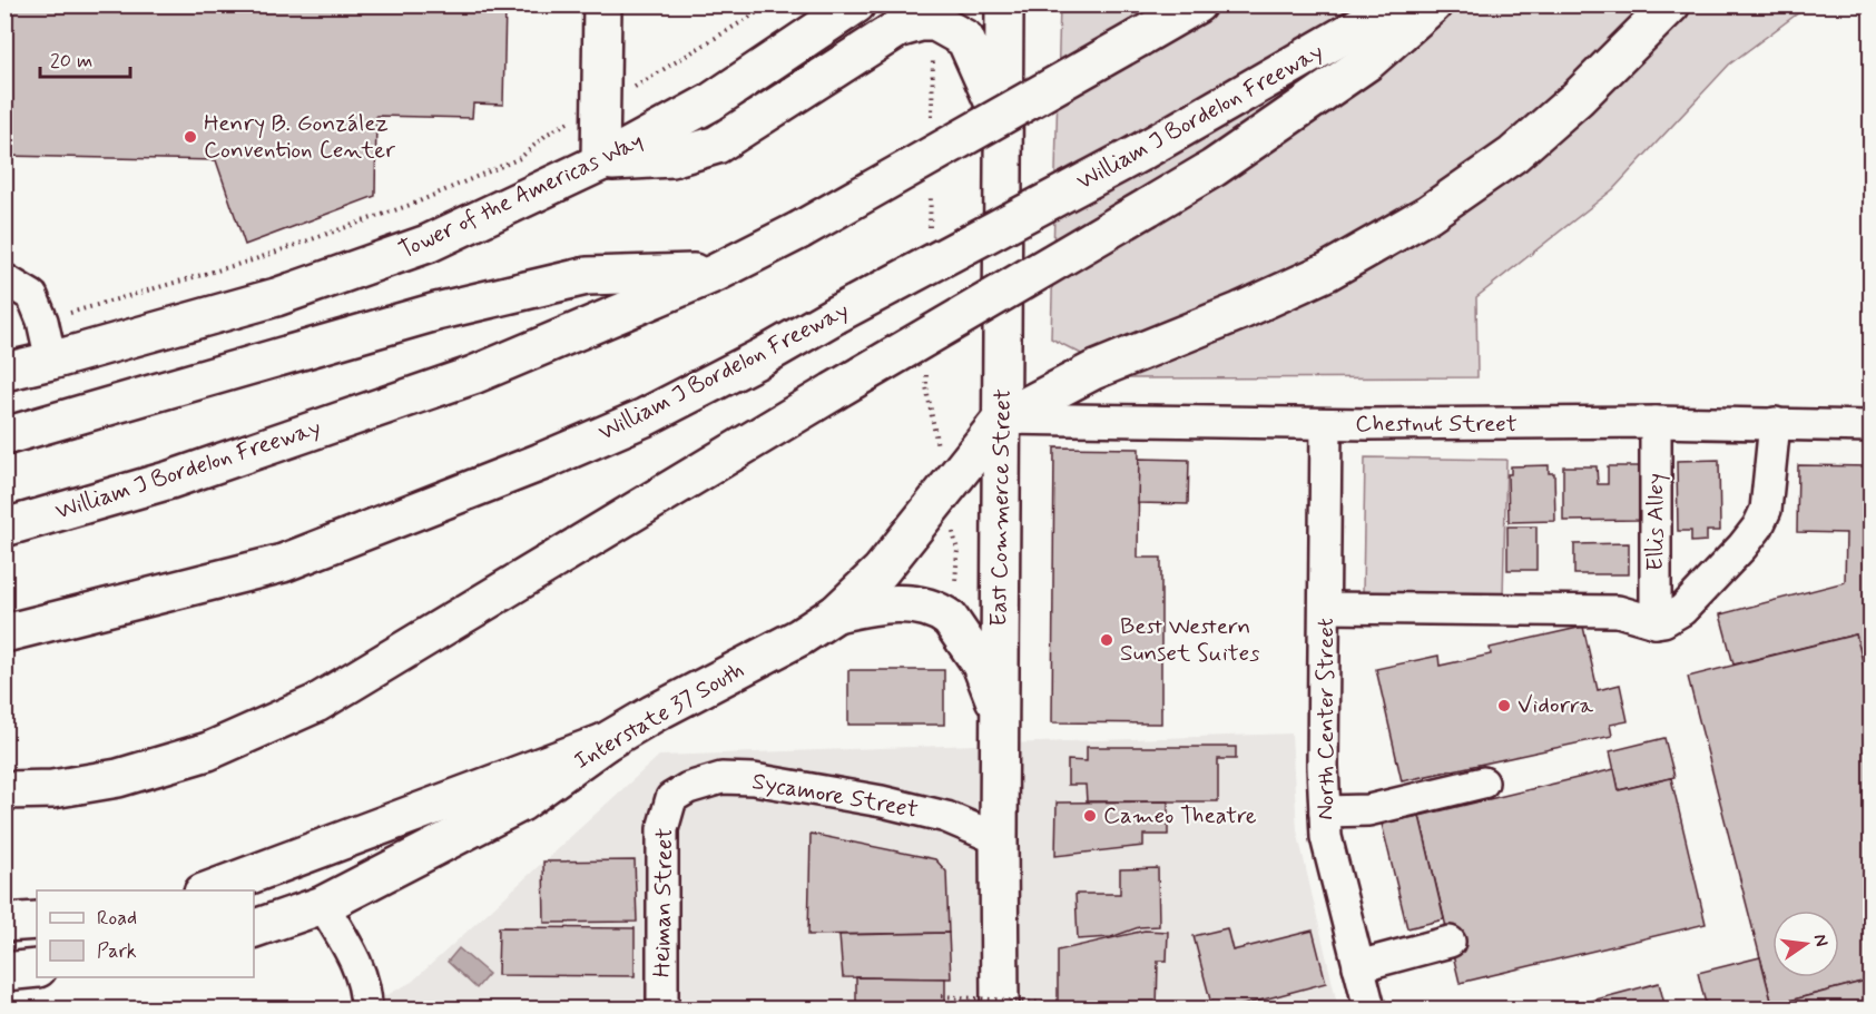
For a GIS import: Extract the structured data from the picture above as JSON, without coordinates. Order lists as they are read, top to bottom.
{
  "streets": {
    "main road": [
      "William J Bordelon Freeway",
      "Tower of the Americas Way",
      "East Commerce Street",
      "Interstate 37 South"
    ],
    "street": [
      "Chestnut Street",
      "Ellis Alley",
      "North Center Street",
      "Sycamore Street",
      "Heiman Street"
    ]
  },
  "crossings": [
    ["Chestnut Street", "East Commerce Street"],
    ["Chestnut Street", "Ellis Alley"],
    ["Chestnut Street", "Interstate 37 South"],
    ["Chestnut Street", "North Center Street"],
    ["East Commerce Street", "Interstate 37 South"],
    ["East Commerce Street", "Sycamore Street"],
    ["Sycamore Street", "Heiman Street"]
  ],
  "places": [
    "Henry B. González Convention Center",
    "Best Western Sunset Suites",
    "Vidorra",
    "Cameo Theatre"
  ],
  "legend": ["Road", "Park"],
  "scale_bar": "20 m",
  "north": "right"
}
